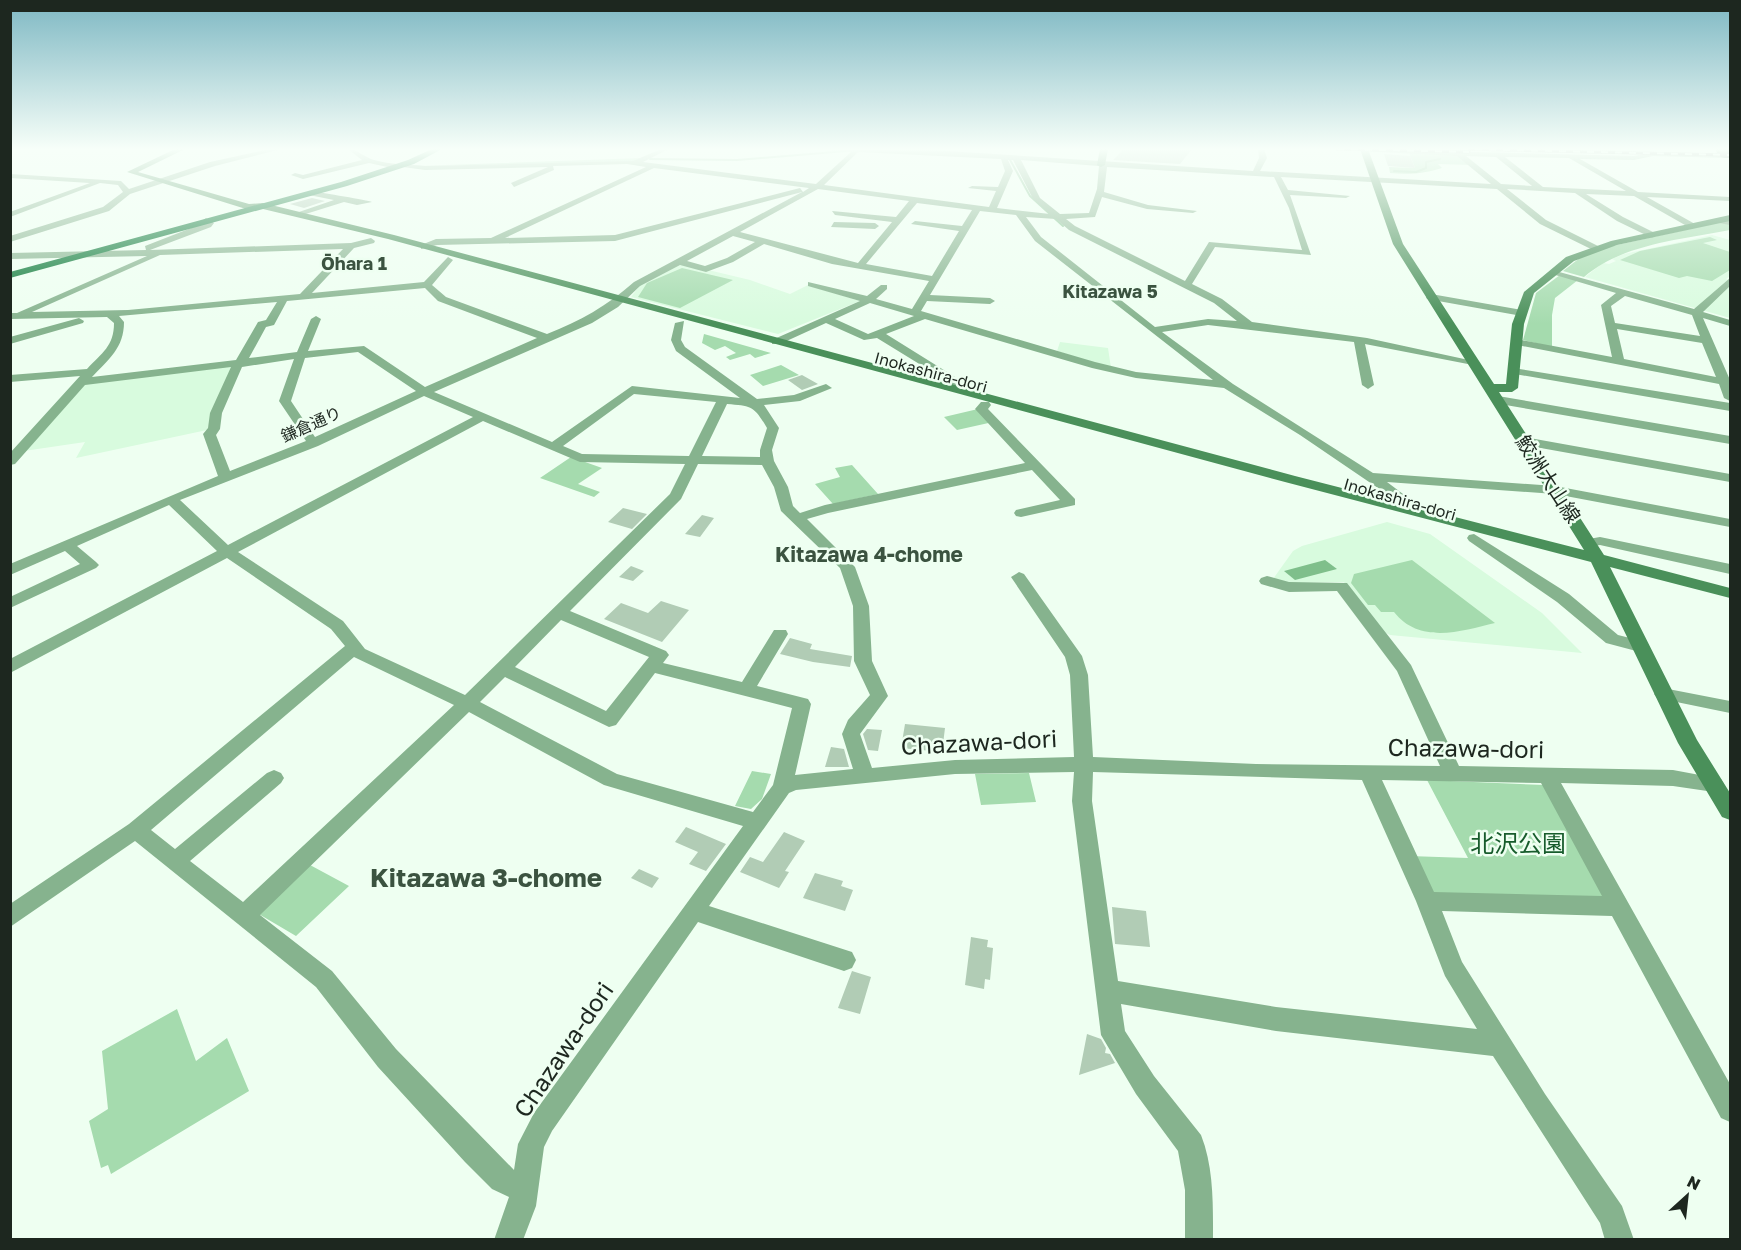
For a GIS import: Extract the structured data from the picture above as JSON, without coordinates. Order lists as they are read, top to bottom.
{
  "streets": {
    "main road": ["Inokashira-dori", "鮫洲大山線"],
    "street": ["鎌倉通り", "Chazawa-dori"]
  },
  "crossings": [
    ["Inokashira-dori", "鎌倉通り"],
    ["Inokashira-dori", "鮫洲大山線"],
    ["鮫洲大山線", "Chazawa-dori"]
  ],
  "districts": [
    "Ōhara 1",
    "Kitazawa 5",
    "Kitazawa 4-chome",
    "Kitazawa 3-chome"
  ],
  "parks": ["北沢公園"],
  "north": "top right"
}
